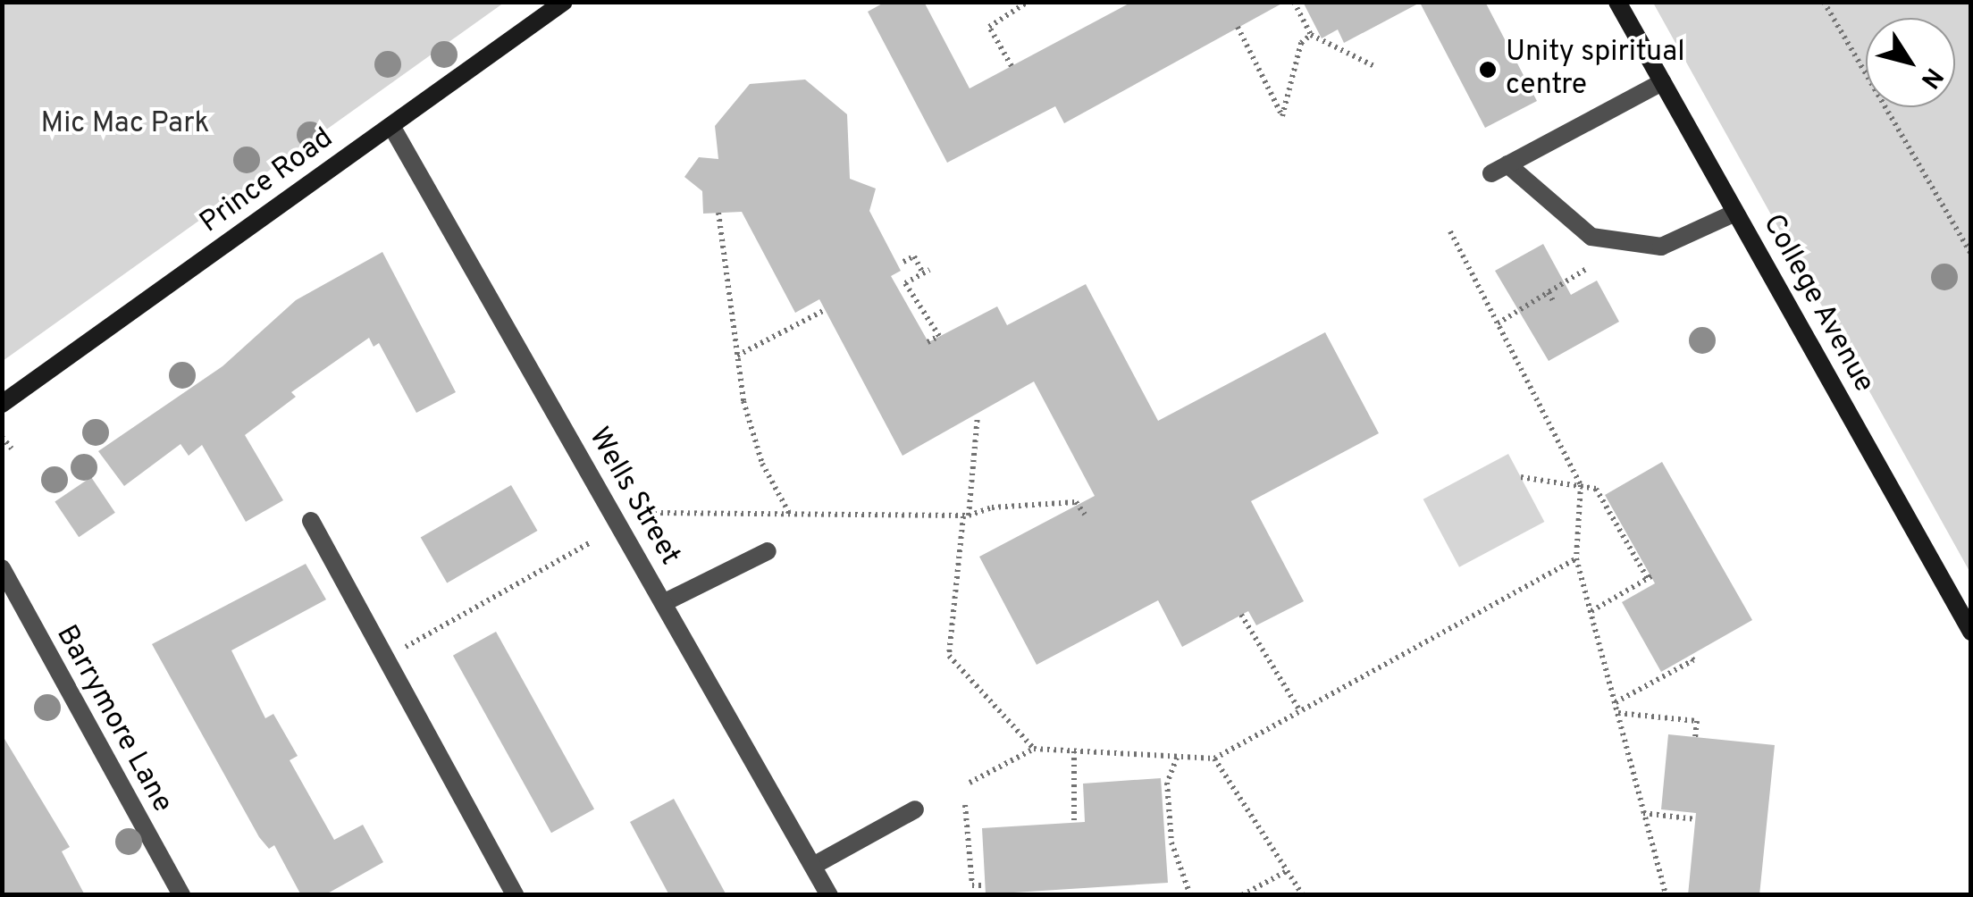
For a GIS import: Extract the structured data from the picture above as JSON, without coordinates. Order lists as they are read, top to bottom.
{
  "streets": {
    "street": [
      "Prince Road",
      "College Avenue",
      "Wells Street",
      "Barrymore Lane"
    ]
  },
  "crossings": [
    ["Prince Road", "Wells Street"]
  ],
  "parks": ["Mic Mac Park"],
  "places": ["Unity spiritual centre"],
  "north": "bottom right"
}
